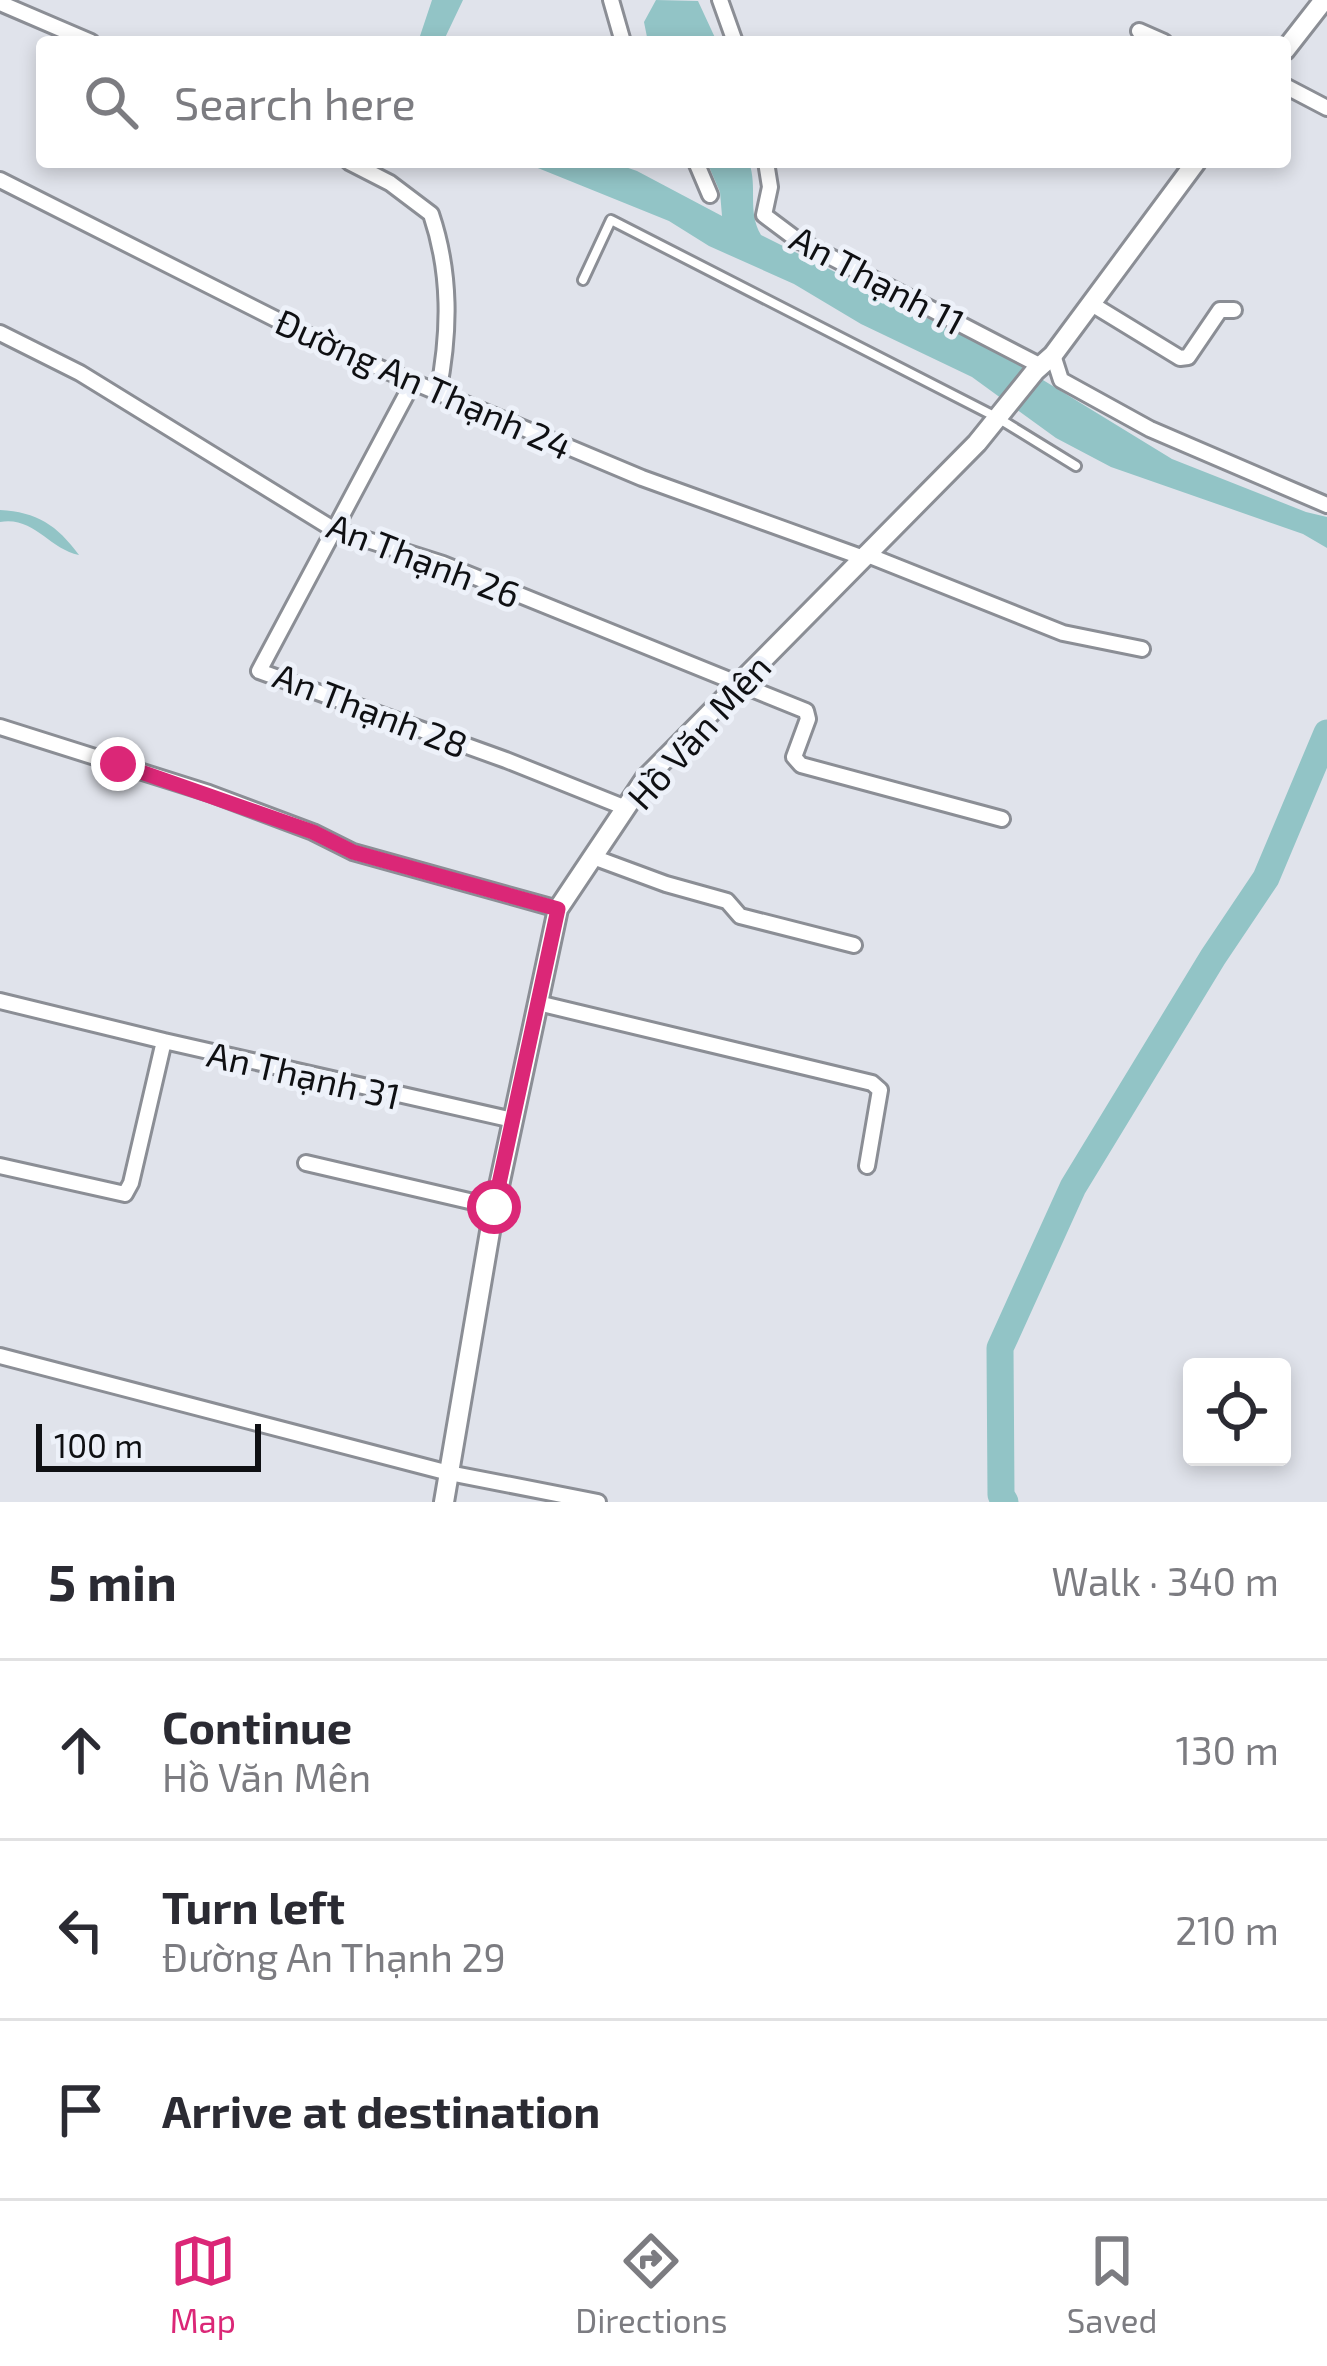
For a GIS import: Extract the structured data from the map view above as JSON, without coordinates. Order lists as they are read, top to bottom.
{
  "streets": {
    "street": [
      "An Thạnh 11",
      "Đường An Thạnh 24",
      "An Thạnh 26",
      "An Thạnh 28",
      "Hồ Văn Mên",
      "An Thạnh 31"
    ]
  },
  "crossings": [
    ["An Thạnh 11", "Hồ Văn Mên"],
    ["Đường An Thạnh 24", "Hồ Văn Mên"],
    ["An Thạnh 26", "An Thạnh 28"],
    ["An Thạnh 26", "Hồ Văn Mên"],
    ["An Thạnh 28", "Hồ Văn Mên"],
    ["Hồ Văn Mên", "An Thạnh 31"]
  ],
  "scale_bar": "100 m",
  "page": {
    "search": "Search here",
    "scale": "100 m",
    "heading": ["5 min", "Walk · 340 m"],
    "list": [
      ["Continue", "Hồ Văn Mên", "130 m"],
      ["Turn left", "Đường An Thạnh 29", "210 m"],
      "Arrive at destination"
    ],
    "nav": ["Map", "Directions", "Saved"]
  }
}
